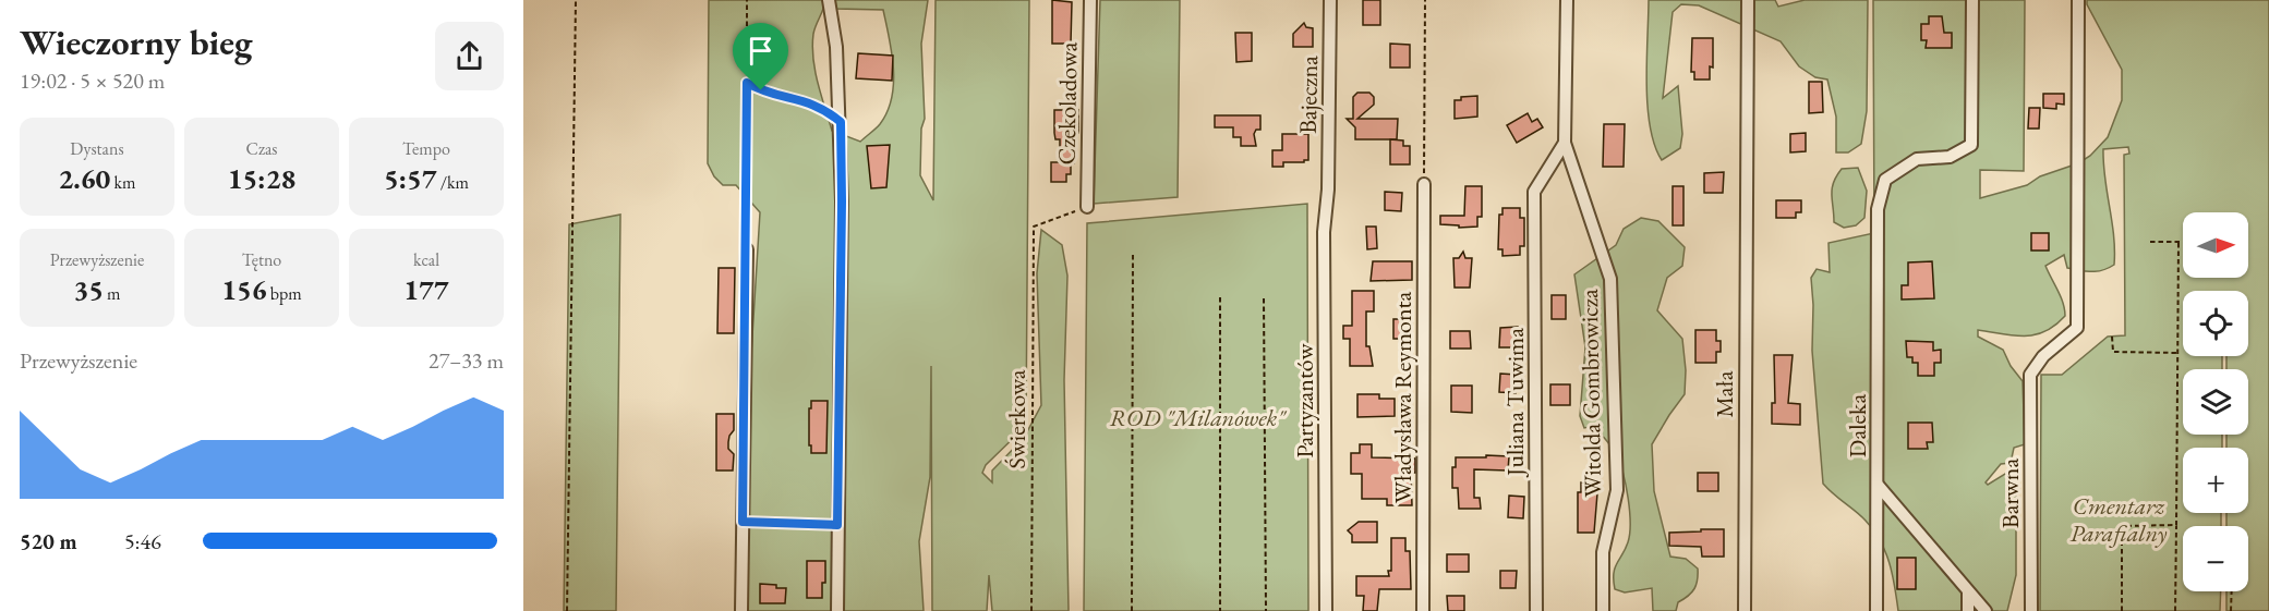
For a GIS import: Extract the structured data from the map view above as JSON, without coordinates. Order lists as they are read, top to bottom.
{
  "streets": {
    "street": [
      "Bajeczna",
      "Czekoladowa",
      "Witolda Gombrowicza",
      "Mała",
      "Władysława Reymonta",
      "Partyzantów",
      "Juliana Tuwima",
      "Daleka",
      "Barwna"
    ],
    "path": ["Świerkowa"]
  },
  "crossings": [
    ["Bajeczna", "Partyzantów"],
    ["Czekoladowa", "Świerkowa"],
    ["Witolda Gombrowicza", "Juliana Tuwima"]
  ],
  "parks": ["ROD \"Milanówek\"", "Cmentarz Parafialny"],
  "north": "right",
  "page": {
    "heading": ["Wieczorny bieg", "19:02 · 5 × 520 m"],
    "stats": [
      ["Dystans", "2.60 km"],
      ["Czas", "15:28"],
      ["Tempo", "5:57 /km"],
      ["Przewyższenie", "35 m"],
      ["Tętno", "156 bpm"],
      ["kcal", "177"]
    ],
    "map_buttons": ["+", "−"],
    "chart": ["Przewyższenie", "27–33 m"],
    "list": [
      {
        "name": "520 m",
        "note": "5:46"
      }
    ]
  }
}
